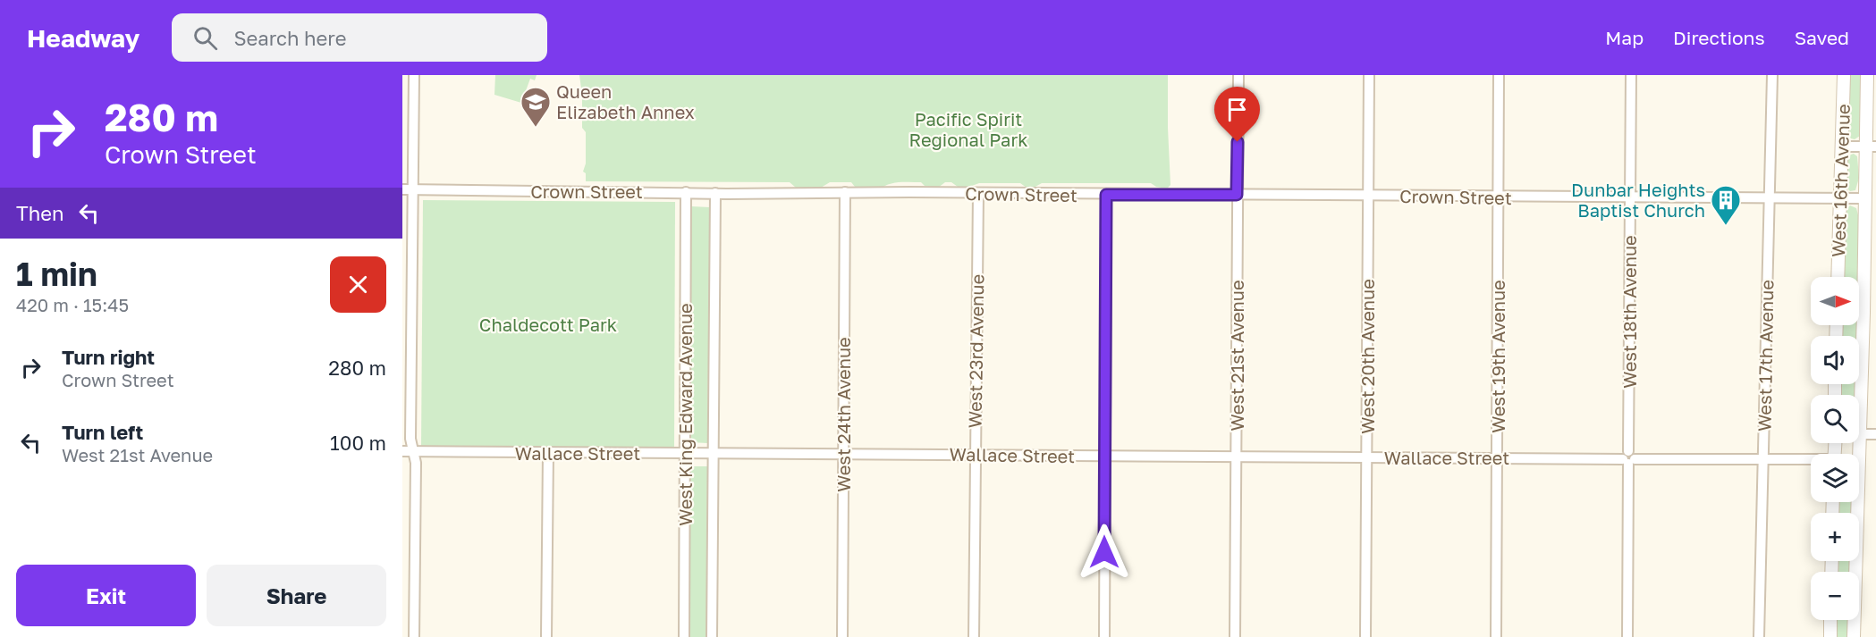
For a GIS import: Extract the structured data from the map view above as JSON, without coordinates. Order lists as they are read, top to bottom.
{
  "streets": {
    "main road": ["West 16th Avenue"],
    "street": [
      "Crown Street",
      "West 18th Avenue",
      "West 23rd Avenue",
      "West 21st Avenue",
      "West 17th Avenue",
      "West 20th Avenue",
      "West 19th Avenue",
      "West King Edward Avenue",
      "West 24th Avenue",
      "Wallace Street"
    ]
  },
  "crossings": [
    ["West 16th Avenue", "Crown Street"],
    ["Crown Street", "West 18th Avenue"],
    ["Crown Street", "West 23rd Avenue"],
    ["Crown Street", "West 21st Avenue"],
    ["Crown Street", "West 17th Avenue"],
    ["Crown Street", "West 20th Avenue"],
    ["Crown Street", "West 19th Avenue"],
    ["Crown Street", "West King Edward Avenue"],
    ["Crown Street", "West 24th Avenue"],
    ["West 18th Avenue", "Wallace Street"],
    ["West 23rd Avenue", "Wallace Street"],
    ["West 21st Avenue", "Wallace Street"],
    ["West 17th Avenue", "Wallace Street"],
    ["West 20th Avenue", "Wallace Street"],
    ["West 19th Avenue", "Wallace Street"],
    ["West King Edward Avenue", "Wallace Street"],
    ["West 24th Avenue", "Wallace Street"]
  ],
  "parks": ["Pacific Spirit Regional Park", "Chaldecott Park"],
  "places": {
    "school or university": ["Queen Elizabeth Annex"],
    "building": ["Dunbar Heights Baptist Church"]
  },
  "north": "right",
  "page": {
    "header": "Headway",
    "search": "Search here",
    "nav": ["Map", "Directions", "Saved"],
    "turn": ["280 m", "Crown Street"],
    "then": "Then",
    "heading": ["1 min", "420 m · 15:45"],
    "map_buttons": ["+", "−"],
    "list": [
      {
        "name": "Turn right",
        "note": "Crown Street",
        "value": "280 m"
      },
      {
        "name": "Turn left",
        "note": "West 21st Avenue",
        "value": "100 m"
      }
    ],
    "buttons": ["Exit", "Share"]
  }
}
